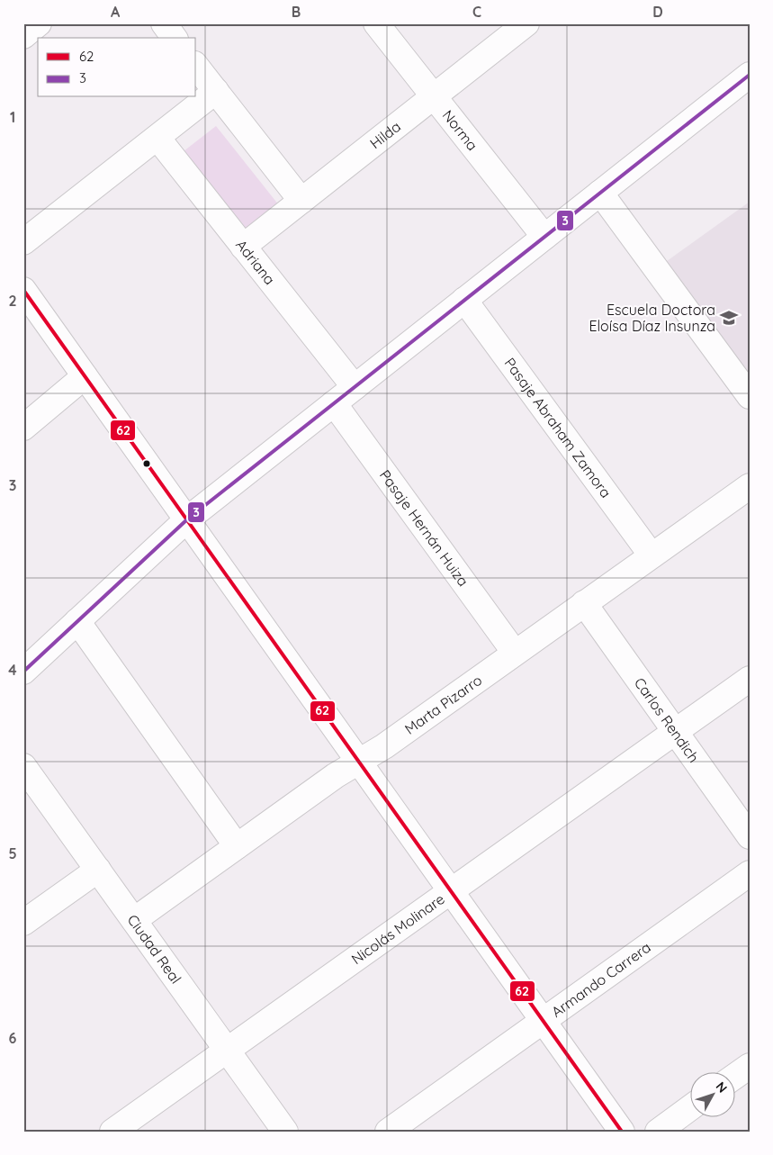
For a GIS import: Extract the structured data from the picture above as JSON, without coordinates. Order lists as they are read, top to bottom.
{
  "streets": {
    "street": [
      "Norma",
      "Hilda",
      "Adriana",
      "Pasaje Abraham Zamora",
      "Pasaje Hernán Huiza",
      "Marta Pizarro",
      "Carlos Rendich",
      "Nicolás Molinare",
      "Ciudad Real",
      "Armando Carrera"
    ]
  },
  "crossings": [
    ["Norma", "Hilda"],
    ["Hilda", "Adriana"],
    ["Pasaje Abraham Zamora", "Marta Pizarro"],
    ["Pasaje Hernán Huiza", "Marta Pizarro"],
    ["Marta Pizarro", "Carlos Rendich"],
    ["Marta Pizarro", "Ciudad Real"],
    ["Carlos Rendich", "Nicolás Molinare"],
    ["Nicolás Molinare", "Ciudad Real"]
  ],
  "places": {
    "school or university": ["Escuela Doctora Eloísa Díaz Insunza"]
  },
  "lines": ["transit line 3", "transit line 62"],
  "legend": ["62", "3"],
  "north": "top right",
  "grid": {
    "columns": [
      "A",
      "B",
      "C",
      "D"
    ],
    "rows": [
      "1",
      "2",
      "3",
      "4",
      "5",
      "6"
    ]
  }
}
